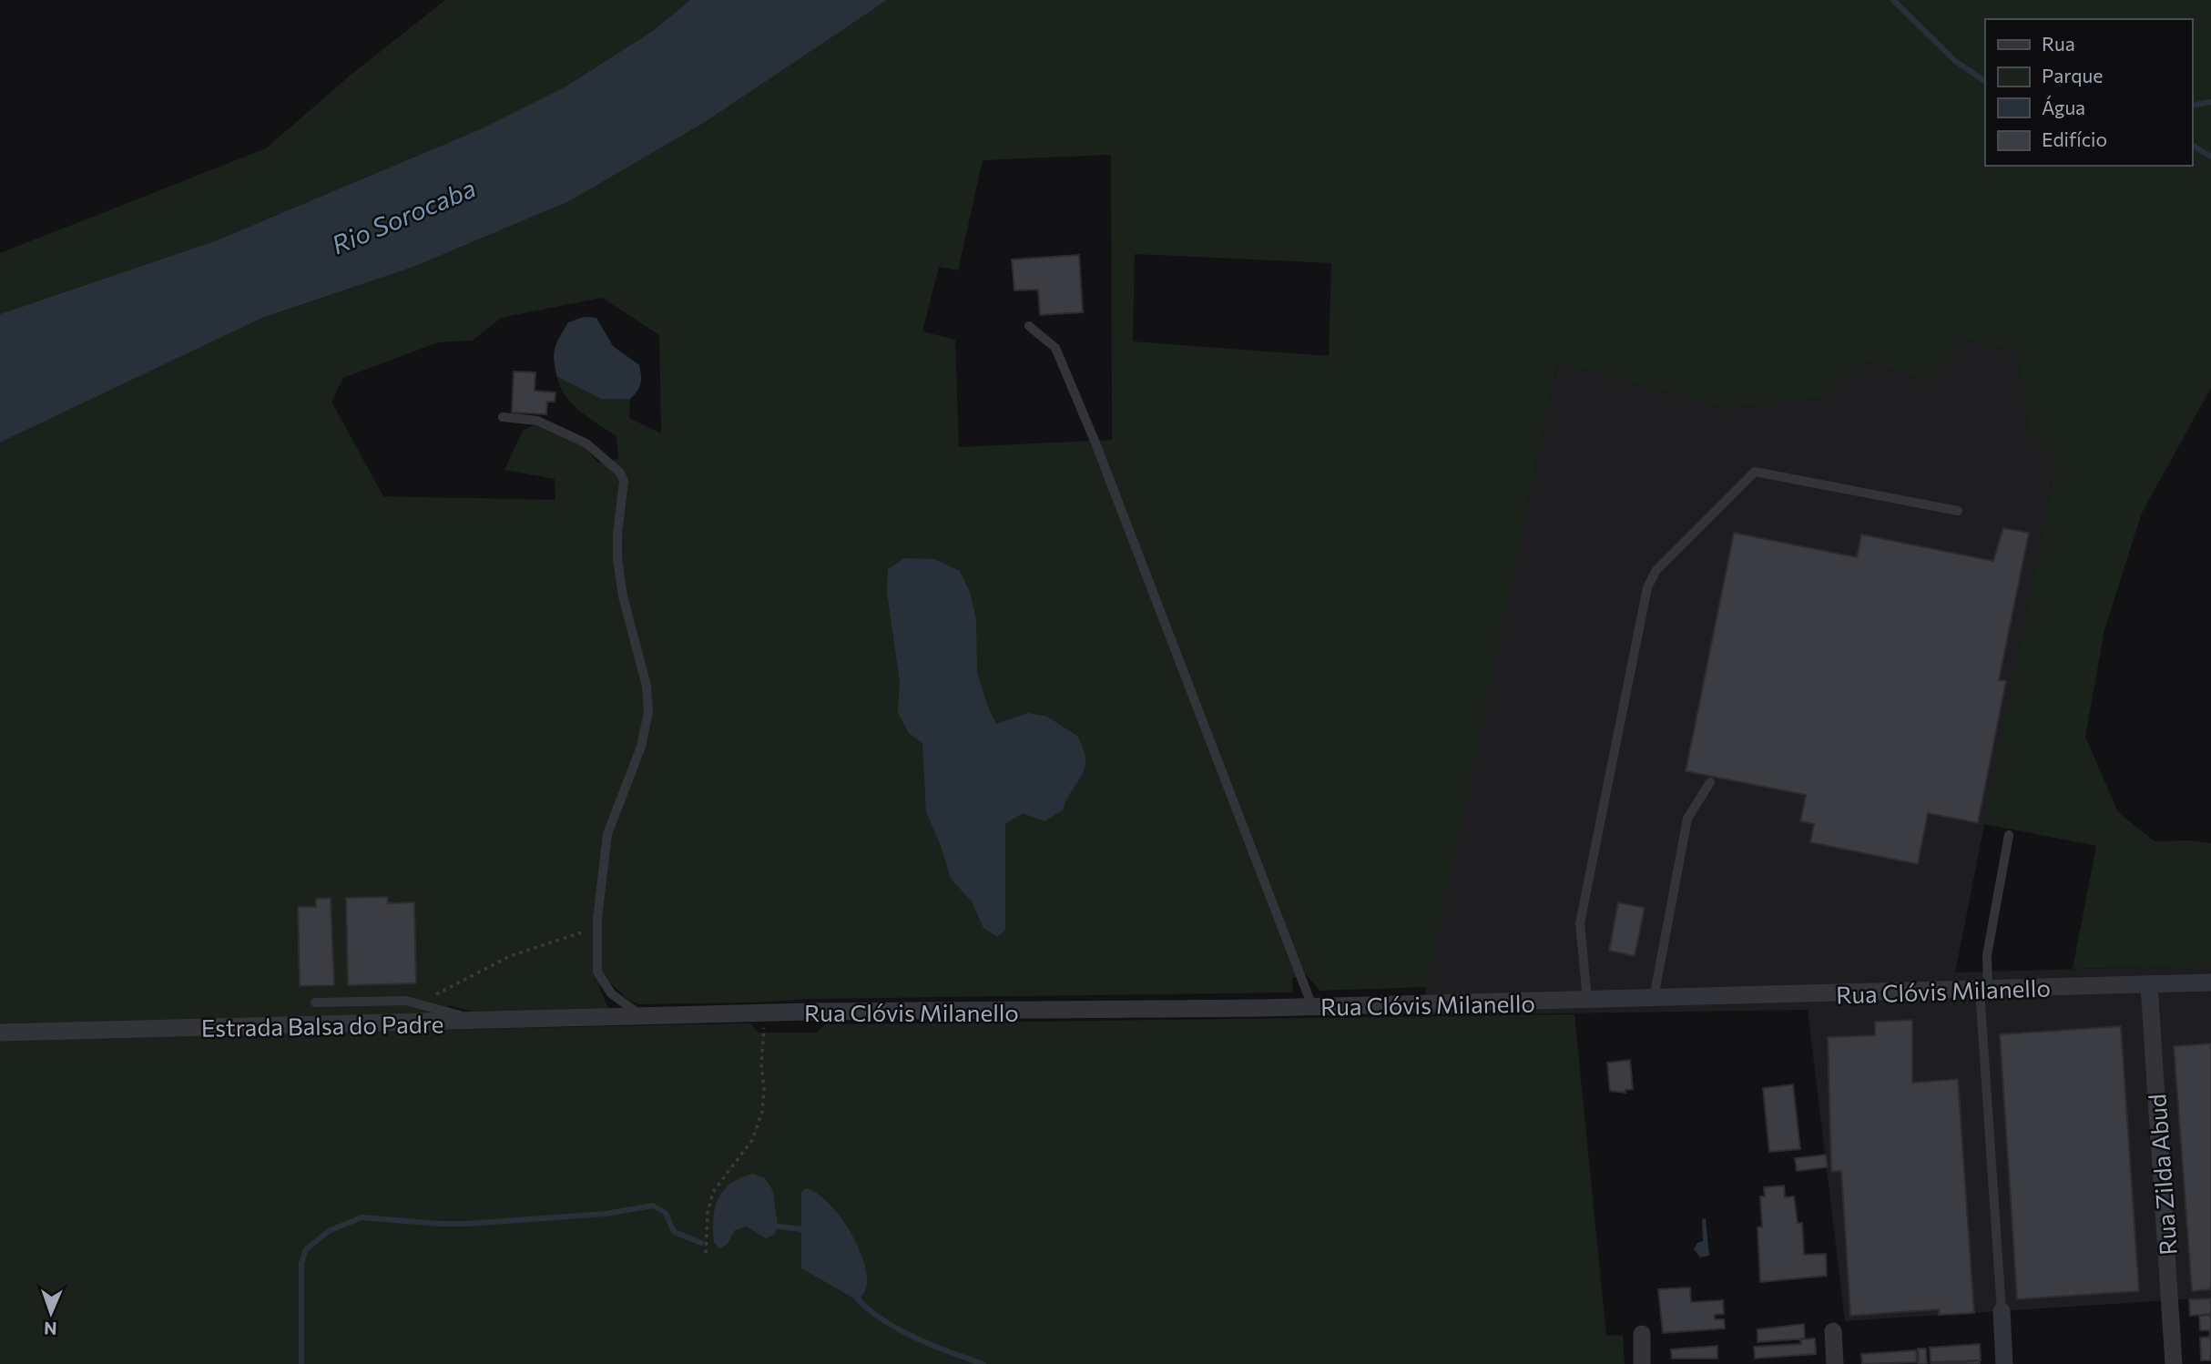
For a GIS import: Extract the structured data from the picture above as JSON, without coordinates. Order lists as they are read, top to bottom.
{
  "streets": {
    "street": ["Rua Clóvis Milanello", "Estrada Balsa do Padre", "Rua Zilda Abud"]
  },
  "crossings": [
    ["Rua Clóvis Milanello", "Estrada Balsa do Padre"],
    ["Rua Clóvis Milanello", "Rua Zilda Abud"]
  ],
  "water": ["Rio Sorocaba"],
  "legend": [
    "Rua",
    "Parque",
    "Água",
    "Edifício"
  ],
  "north": "bottom"
}
